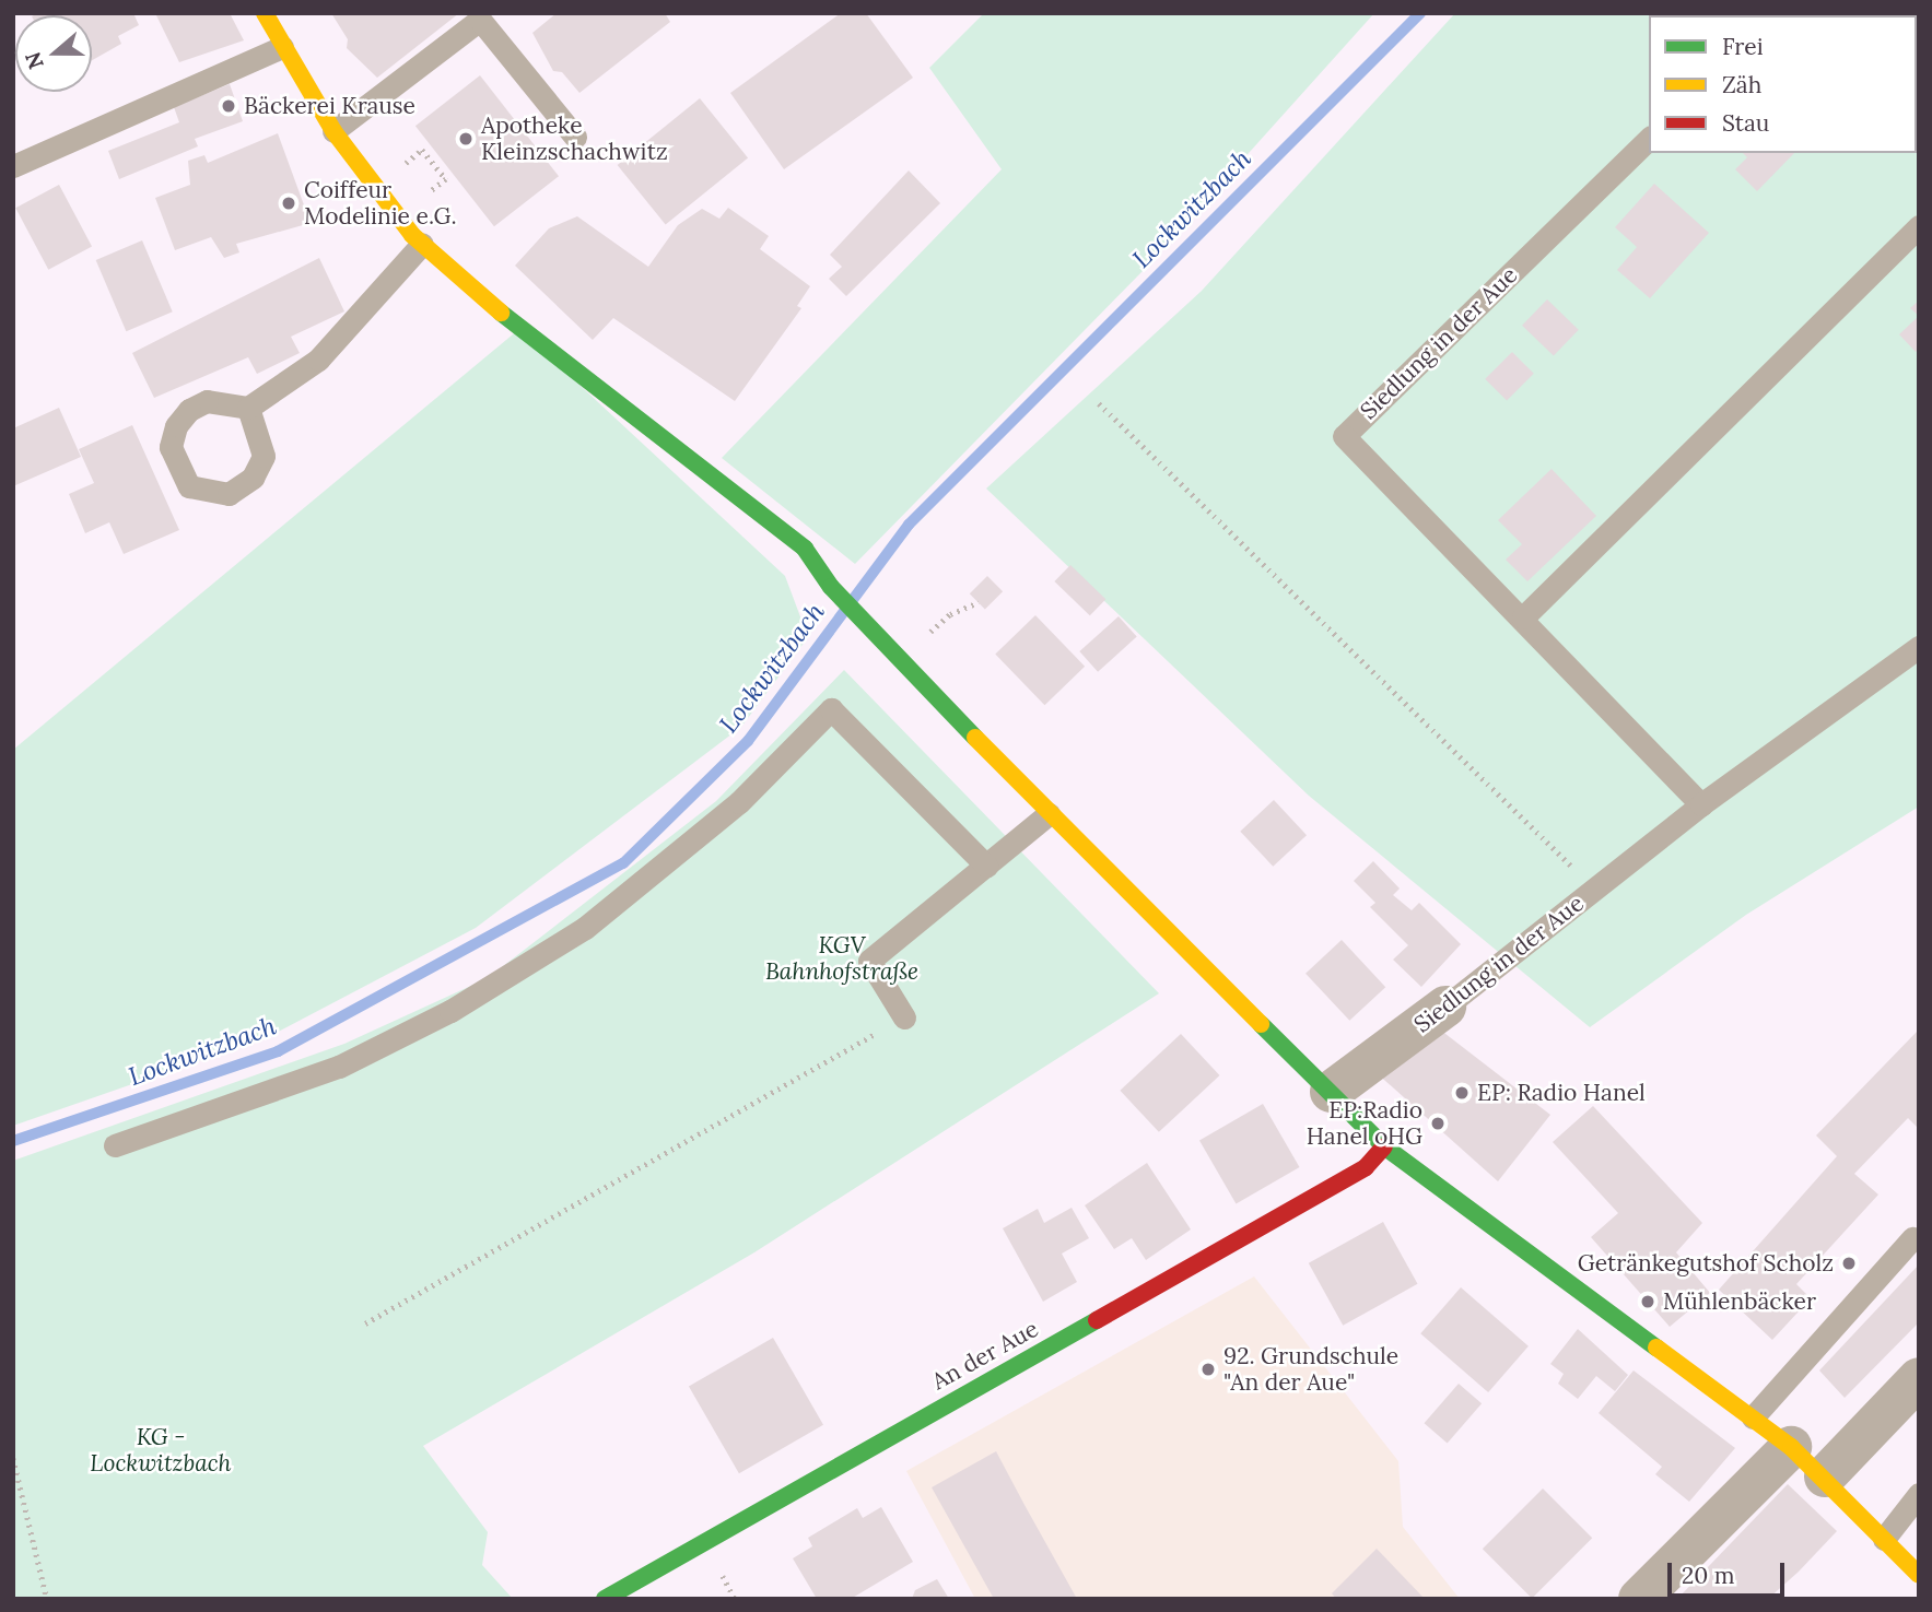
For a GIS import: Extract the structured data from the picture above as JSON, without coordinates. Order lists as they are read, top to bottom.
{
  "streets": {
    "street": ["Siedlung in der Aue", "An der Aue"]
  },
  "water": ["Lockwitzbach"],
  "parks": ["KGV Bahnhofstraße", "KG - Lockwitzbach"],
  "places": [
    "Bäckerei Krause",
    "Apotheke Kleinzschachwitz",
    "Coiffeur Modelinie e.G.",
    "EP: Radio Hanel",
    "EP:Radio Hanel oHG",
    "Getränkegutshof Scholz",
    "Mühlenbäcker",
    "92. Grundschule \"An der Aue\""
  ],
  "legend": ["Frei", "Zäh", "Stau"],
  "scale_bar": "20 m",
  "north": "left"
}
